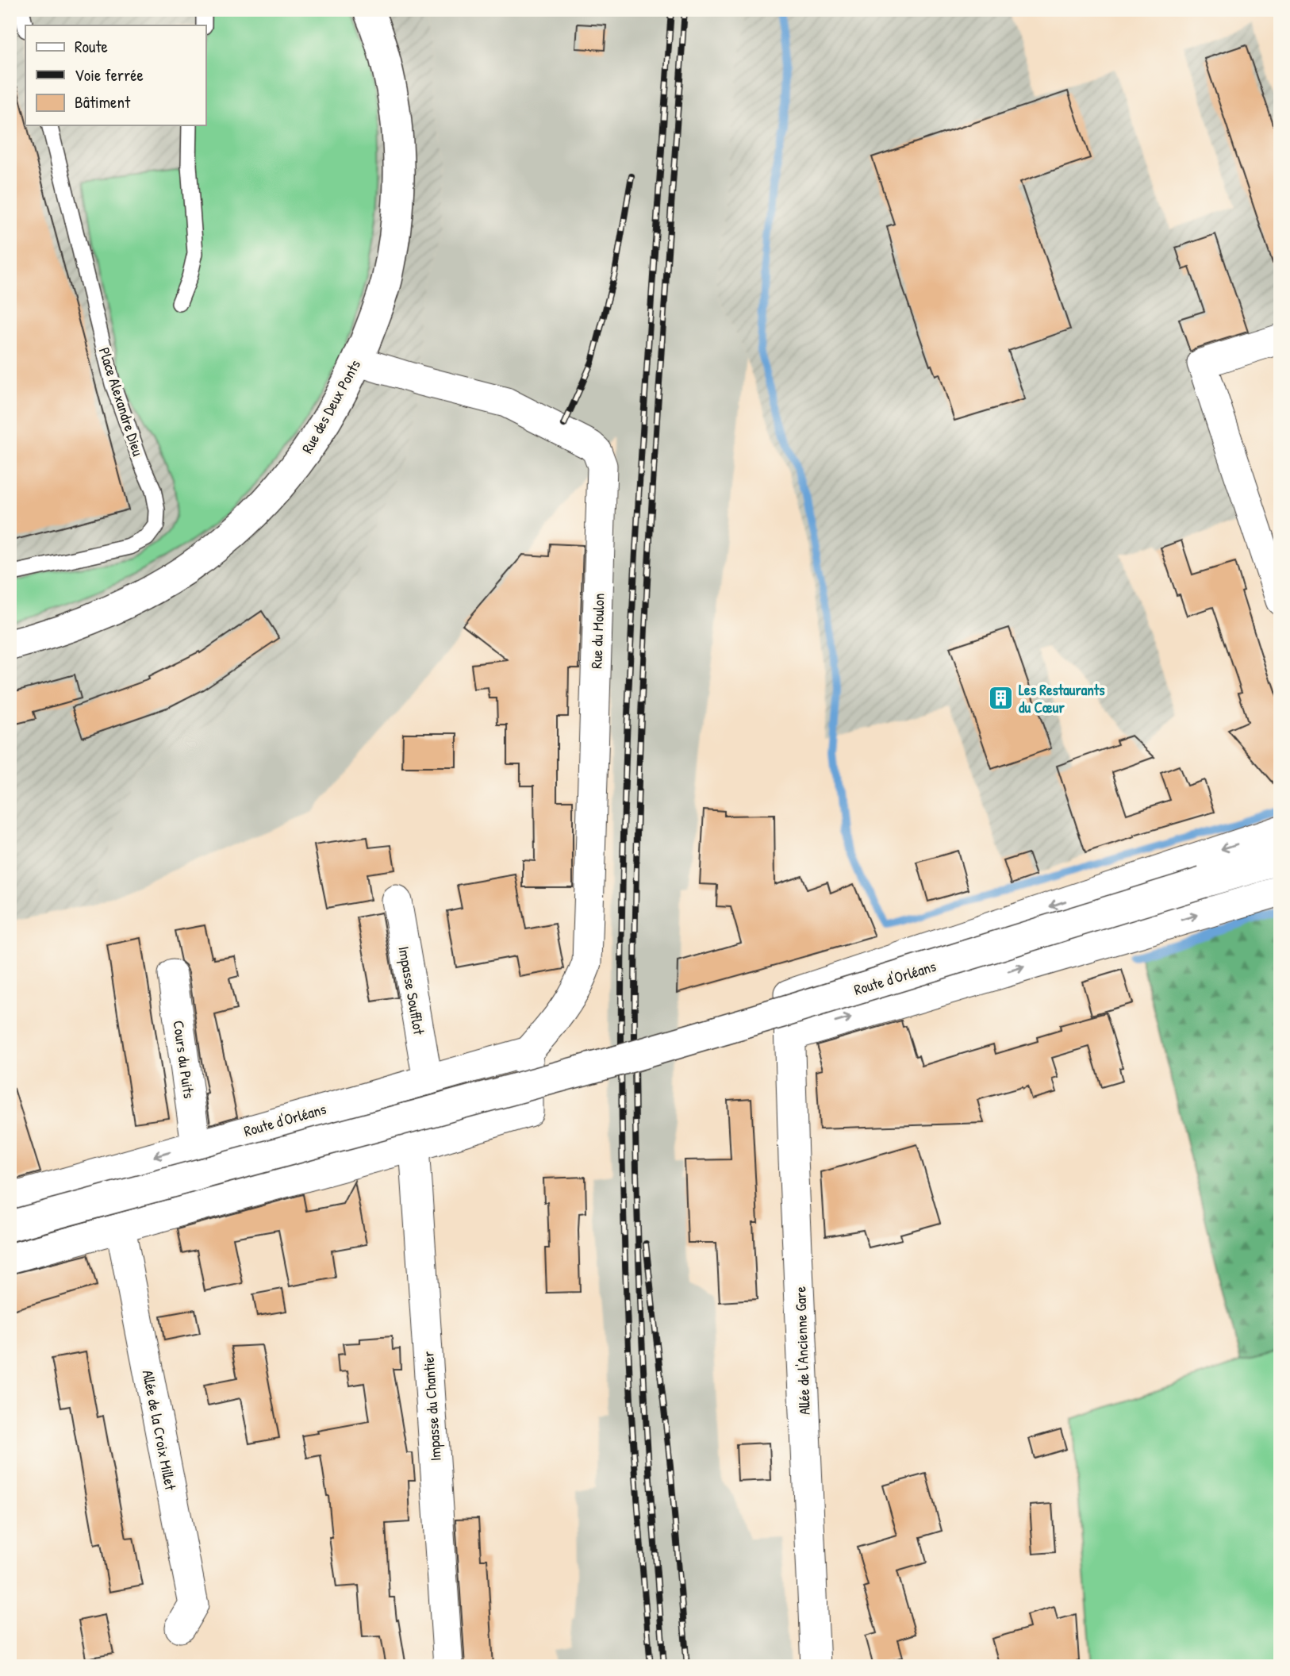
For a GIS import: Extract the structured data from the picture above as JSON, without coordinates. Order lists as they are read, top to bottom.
{
  "streets": {
    "main road": ["Rue des Deux Ponts", "Route d'Orléans"],
    "street": [
      "Rue du Moulon",
      "Impasse Soufflot",
      "Cours du Puits",
      "Allée de l'Ancienne Gare",
      "Impasse du Chantier",
      "Allée de la Croix Millet"
    ],
    "lane": ["Place Alexandre Dieu"]
  },
  "crossings": [
    ["Rue des Deux Ponts", "Rue du Moulon"],
    ["Rue du Moulon", "Route d'Orléans"],
    ["Route d'Orléans", "Impasse Soufflot"],
    ["Route d'Orléans", "Cours du Puits"]
  ],
  "places": {
    "building": ["Les Restaurants du Cœur"]
  },
  "legend": ["Route", "Voie ferrée", "Bâtiment"]
}
